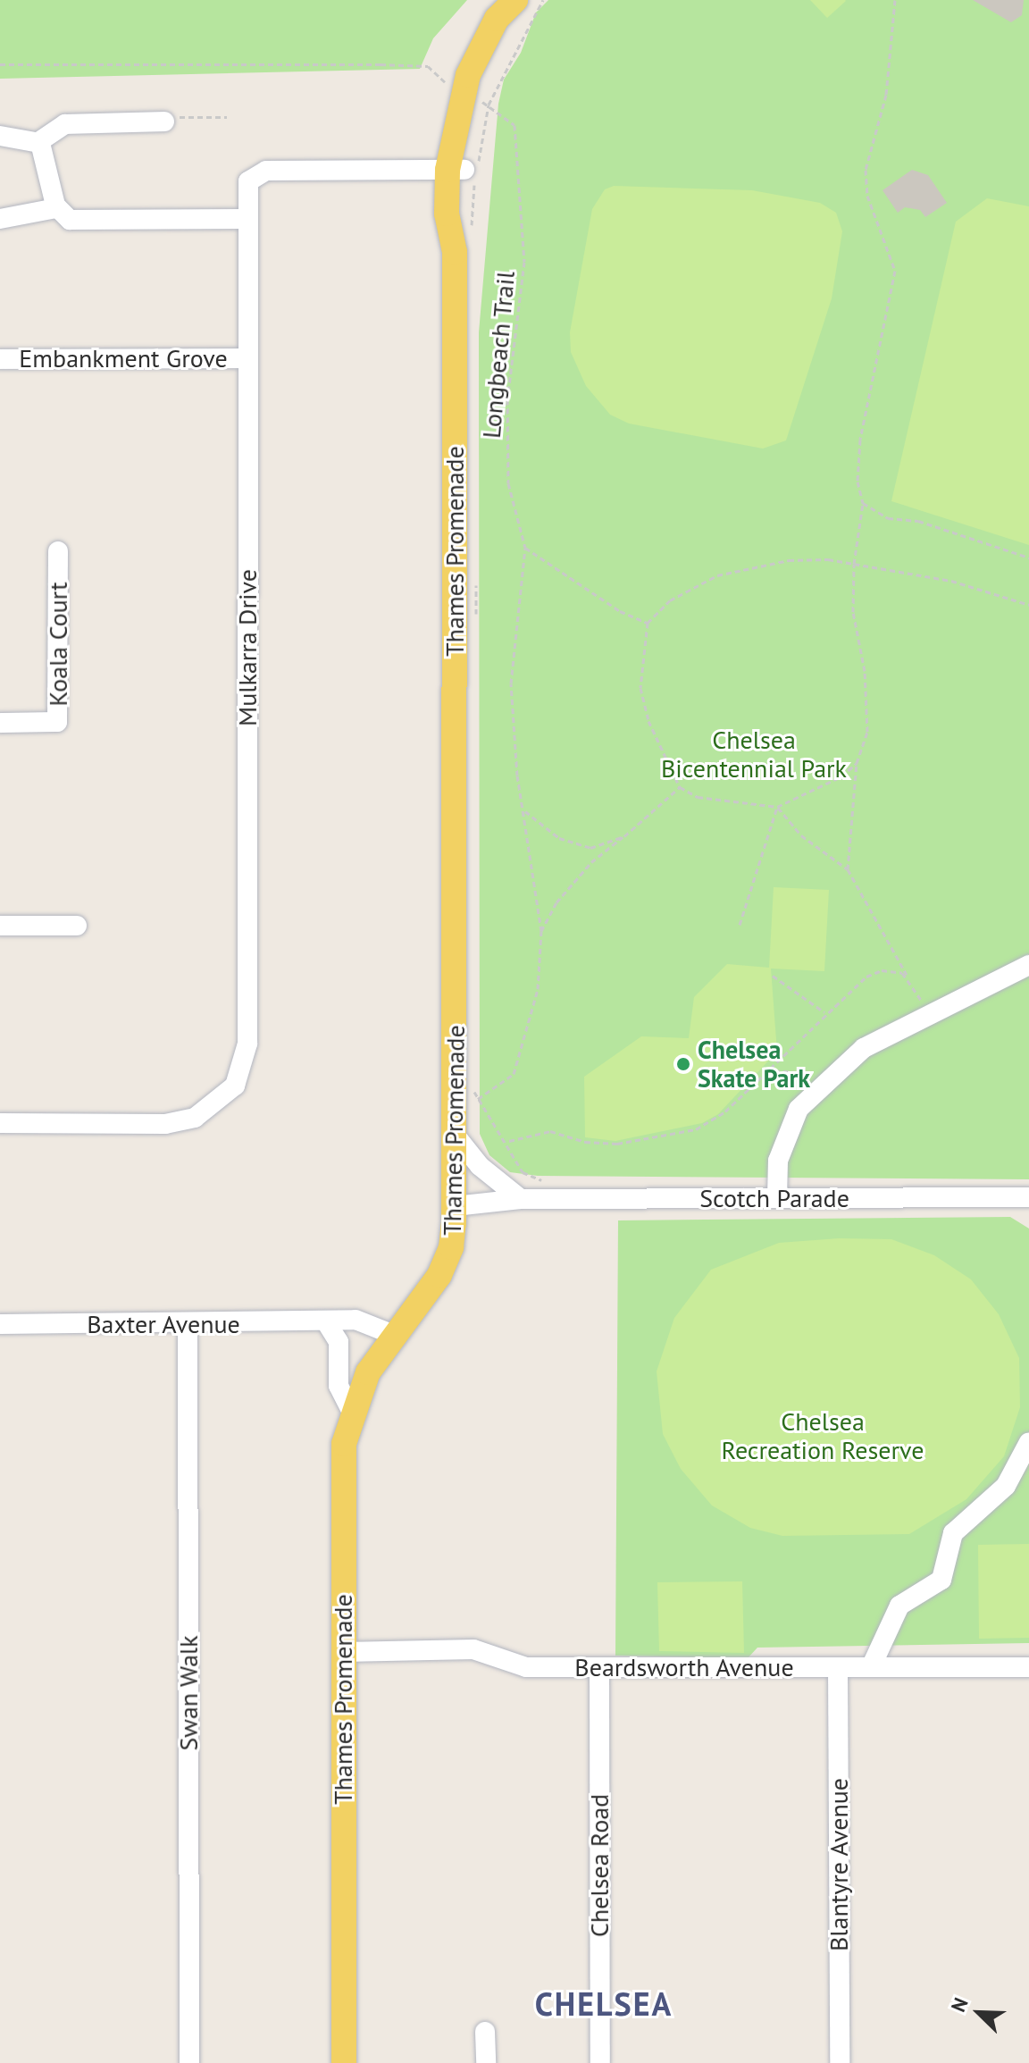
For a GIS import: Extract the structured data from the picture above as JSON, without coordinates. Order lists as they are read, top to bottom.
{
  "streets": {
    "main road": ["Thames Promenade"],
    "street": [
      "Embankment Grove",
      "Koala Court",
      "Mulkarra Drive",
      "Scotch Parade",
      "Baxter Avenue",
      "Beardsworth Avenue",
      "Swan Walk",
      "Blantyre Avenue",
      "Chelsea Road"
    ],
    "path": ["Longbeach Trail"]
  },
  "crossings": [
    ["Embankment Grove", "Mulkarra Drive"],
    ["Thames Promenade", "Mulkarra Drive"],
    ["Thames Promenade", "Scotch Parade"],
    ["Thames Promenade", "Baxter Avenue"],
    ["Thames Promenade", "Beardsworth Avenue"],
    ["Baxter Avenue", "Swan Walk"],
    ["Beardsworth Avenue", "Blantyre Avenue"],
    ["Beardsworth Avenue", "Chelsea Road"]
  ],
  "districts": ["CHELSEA"],
  "parks": ["Chelsea Bicentennial Park", "Chelsea Recreation Reserve"],
  "places": ["Chelsea Skate Park"],
  "north": "top left"
}
